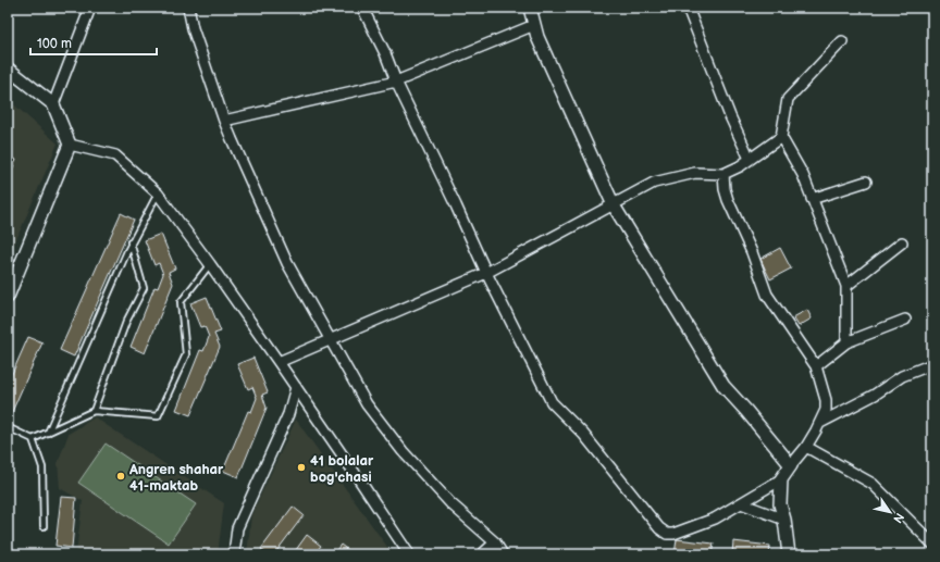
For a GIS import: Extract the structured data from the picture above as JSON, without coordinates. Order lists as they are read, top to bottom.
{
  "places": ["41 bolalar bog'chasi", "Angren shahar 41-maktab"],
  "scale_bar": "100 m",
  "north": "bottom right"
}
